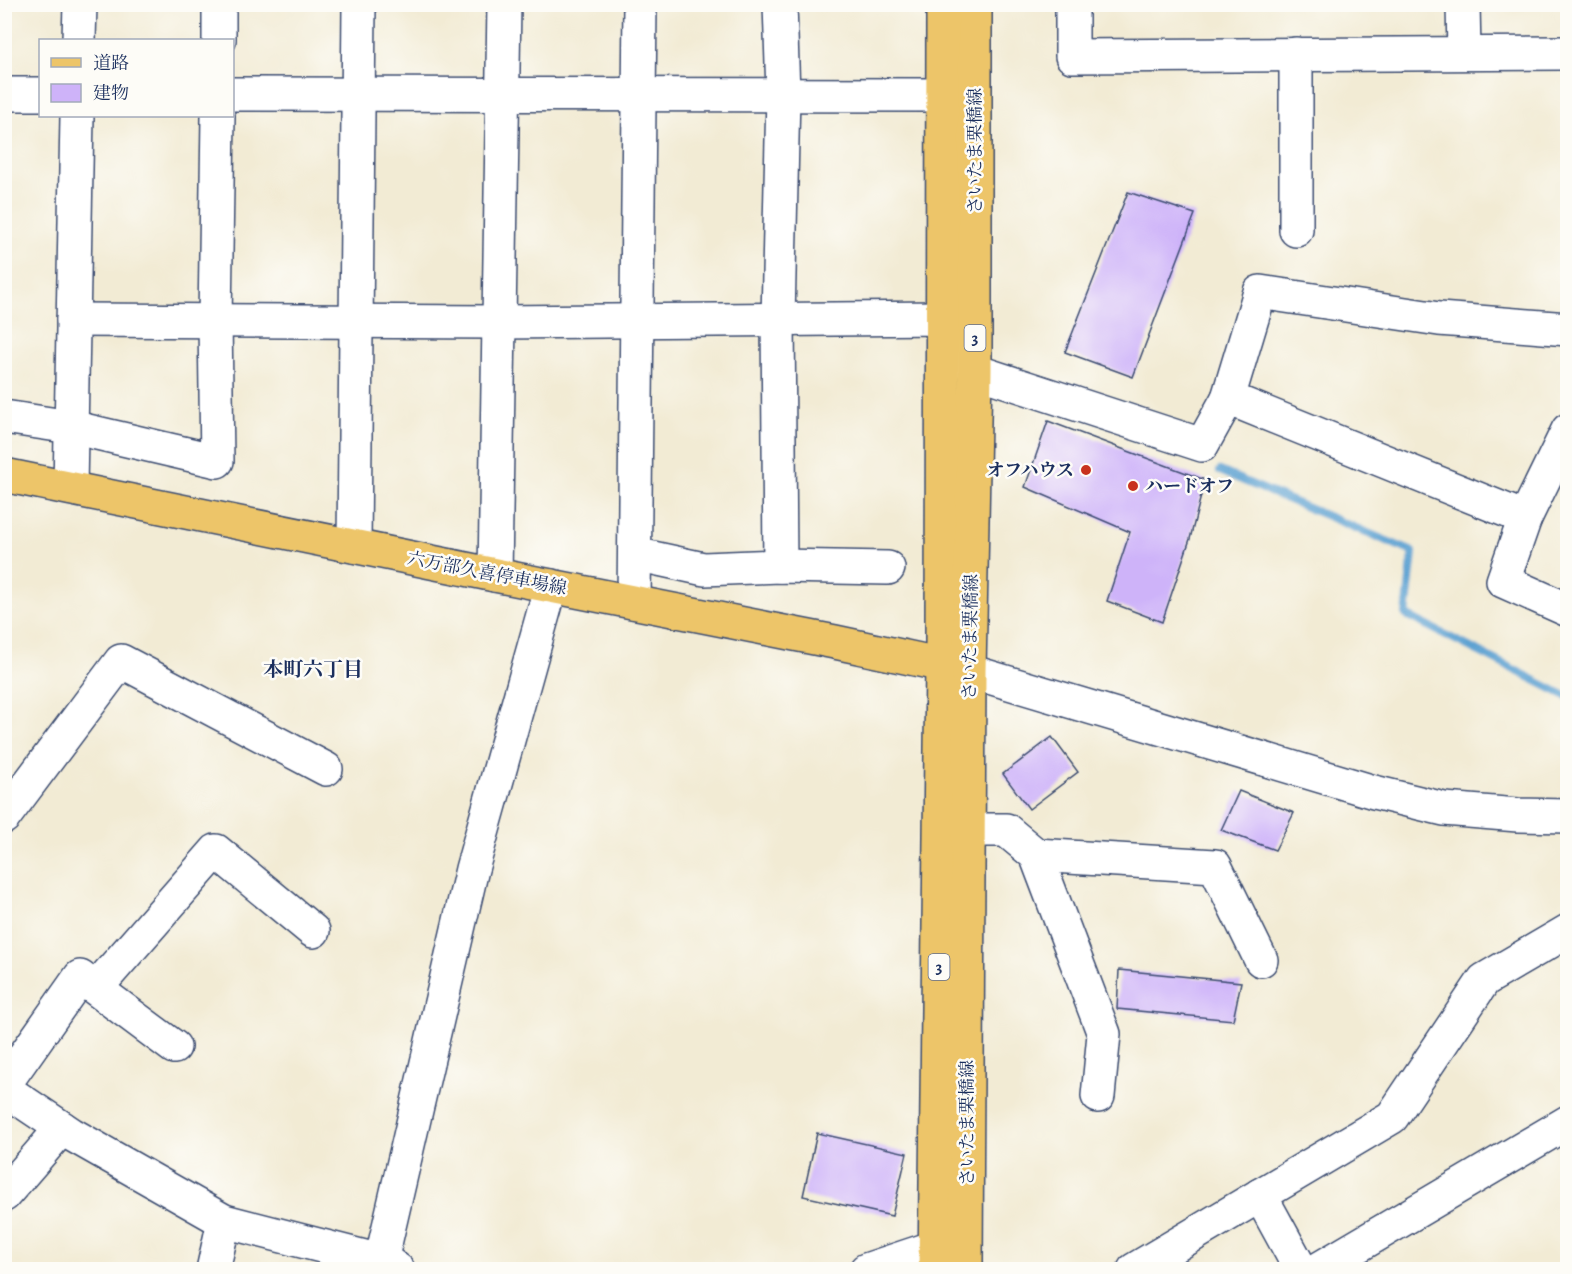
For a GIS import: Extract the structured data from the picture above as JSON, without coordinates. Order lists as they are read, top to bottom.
{
  "streets": {
    "main road": ["さいたま栗橋線", "3", "六万部久喜停車場線"]
  },
  "crossings": [
    ["さいたま栗橋線", "六万部久喜停車場線"]
  ],
  "districts": ["本町六丁目"],
  "places": ["オフハウス", "ハードオフ"],
  "legend": ["道路", "建物"]
}
